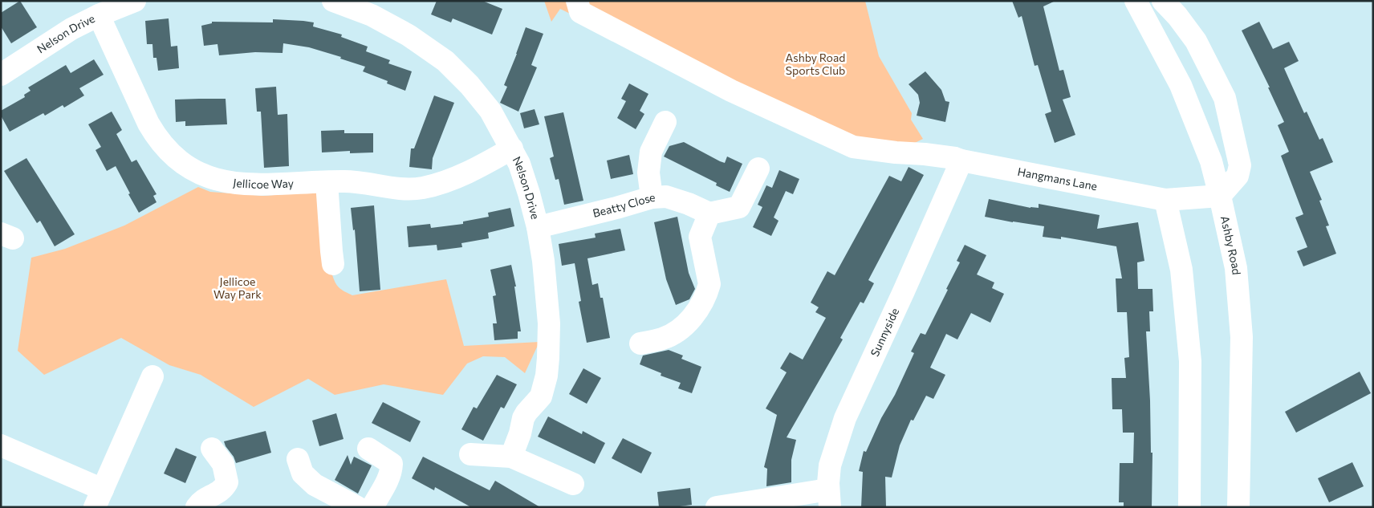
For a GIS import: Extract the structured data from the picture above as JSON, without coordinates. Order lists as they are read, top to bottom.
{
  "streets": {
    "street": [
      "Nelson Drive",
      "Hangmans Lane",
      "Jellicoe Way",
      "Beatty Close",
      "Ashby Road",
      "Sunnyside"
    ]
  },
  "crossings": [
    ["Nelson Drive", "Jellicoe Way"],
    ["Nelson Drive", "Beatty Close"],
    ["Hangmans Lane", "Ashby Road"],
    ["Hangmans Lane", "Sunnyside"]
  ],
  "parks": ["Ashby Road Sports Club", "Jellicoe Way Park"]
}
